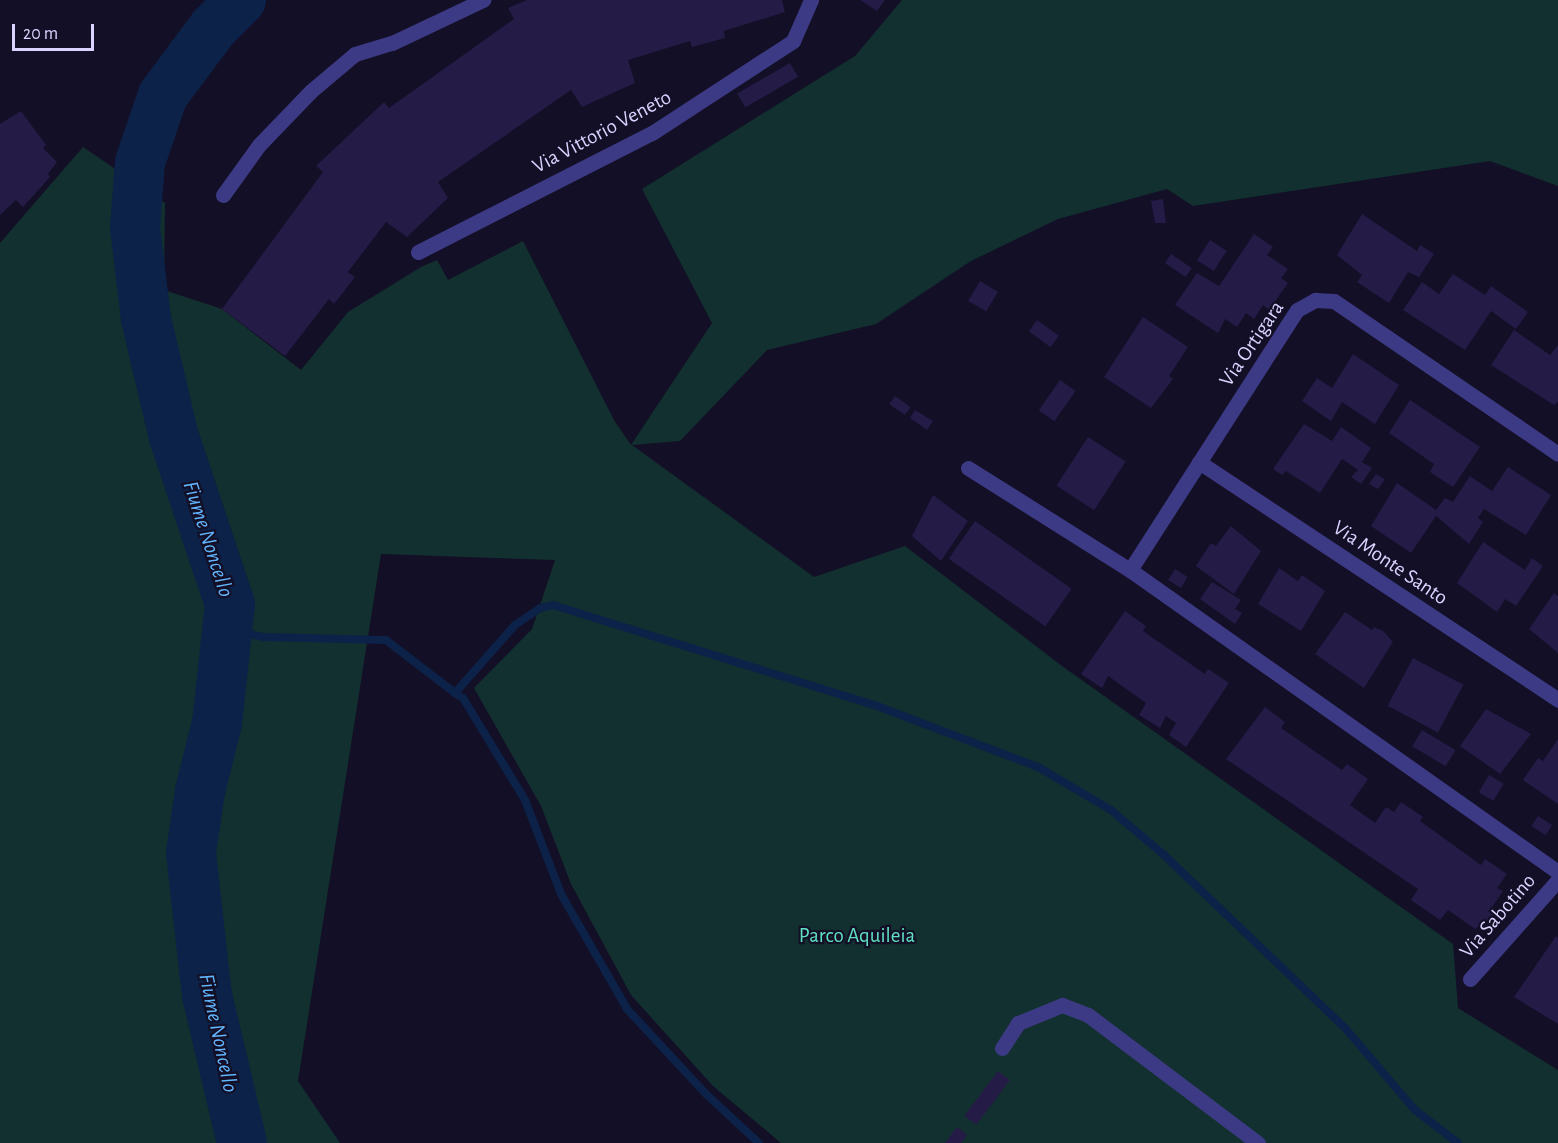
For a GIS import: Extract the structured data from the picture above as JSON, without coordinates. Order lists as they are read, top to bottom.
{
  "streets": {
    "street": [
      "Via Vittorio Veneto",
      "Via Ortigara",
      "Via Monte Santo",
      "Via Sabotino"
    ]
  },
  "crossings": [
    ["Via Ortigara", "Via Monte Santo"]
  ],
  "water": ["Fiume Noncello"],
  "parks": ["Parco Aquileia"],
  "scale_bar": "20 m"
}
